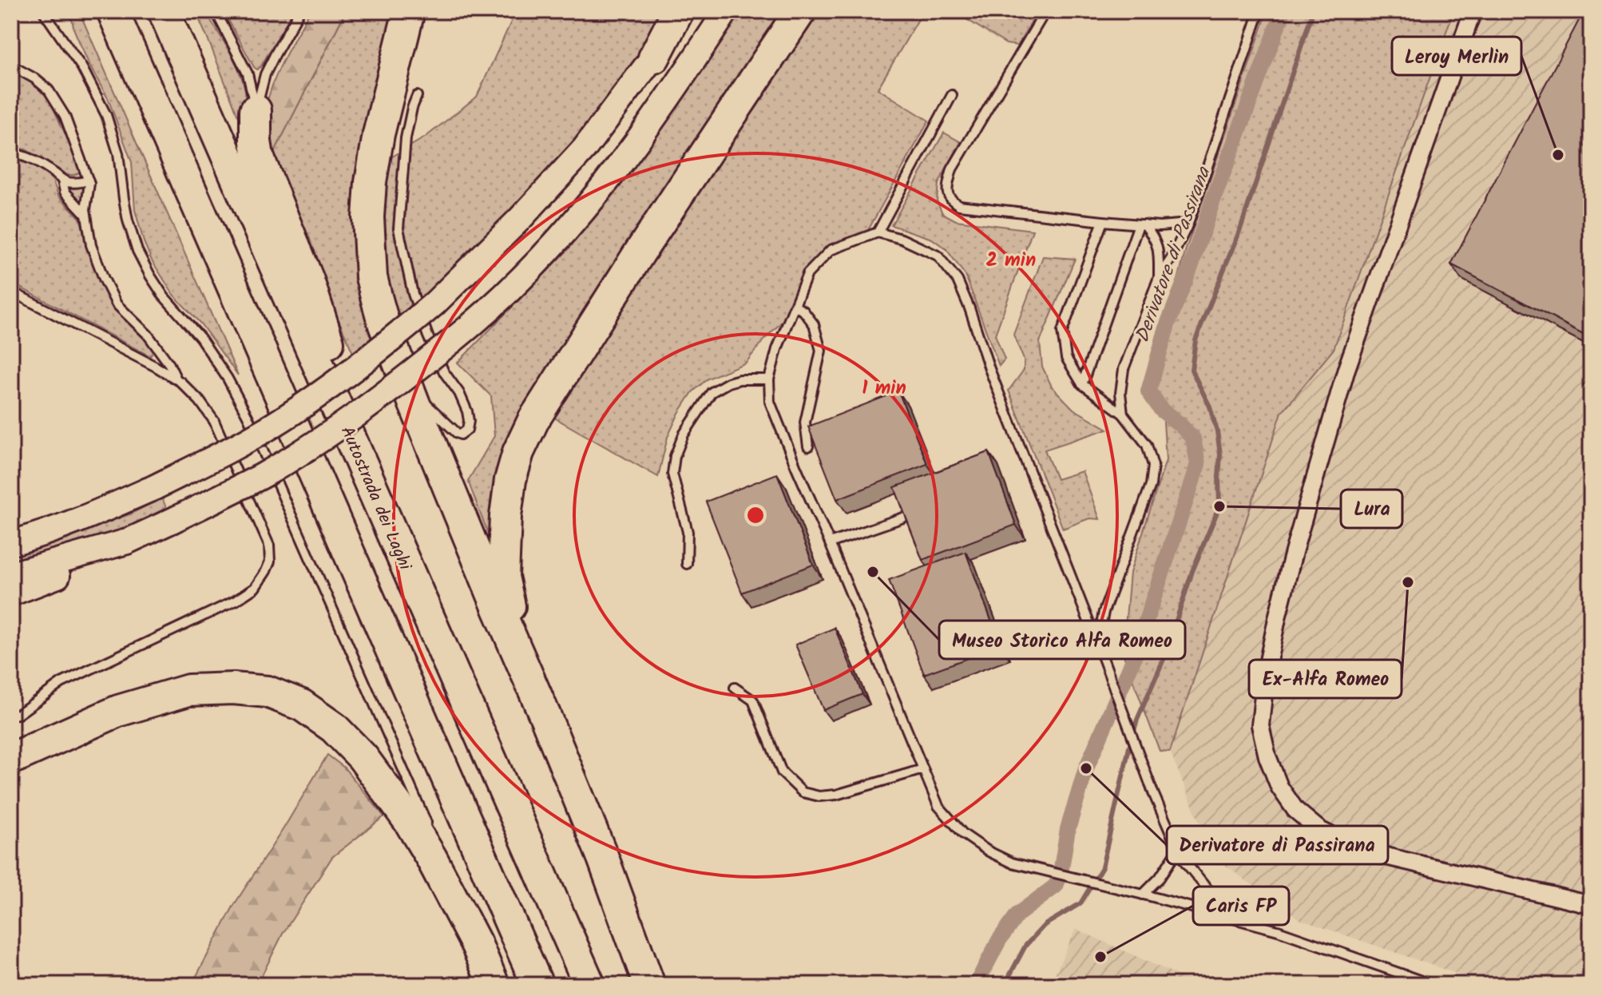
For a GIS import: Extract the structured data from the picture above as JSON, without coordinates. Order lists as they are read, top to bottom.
{
  "streets": {
    "highway": ["Autostrada dei Laghi"]
  },
  "water": ["Derivatore di Passirana"],
  "places": [
    "Leroy Merlin",
    "Lura",
    "Museo Storico Alfa Romeo",
    "Ex-Alfa Romeo",
    "Derivatore di Passirana",
    "Caris FP"
  ],
  "rings": ["2 min", "1 min"]
}
